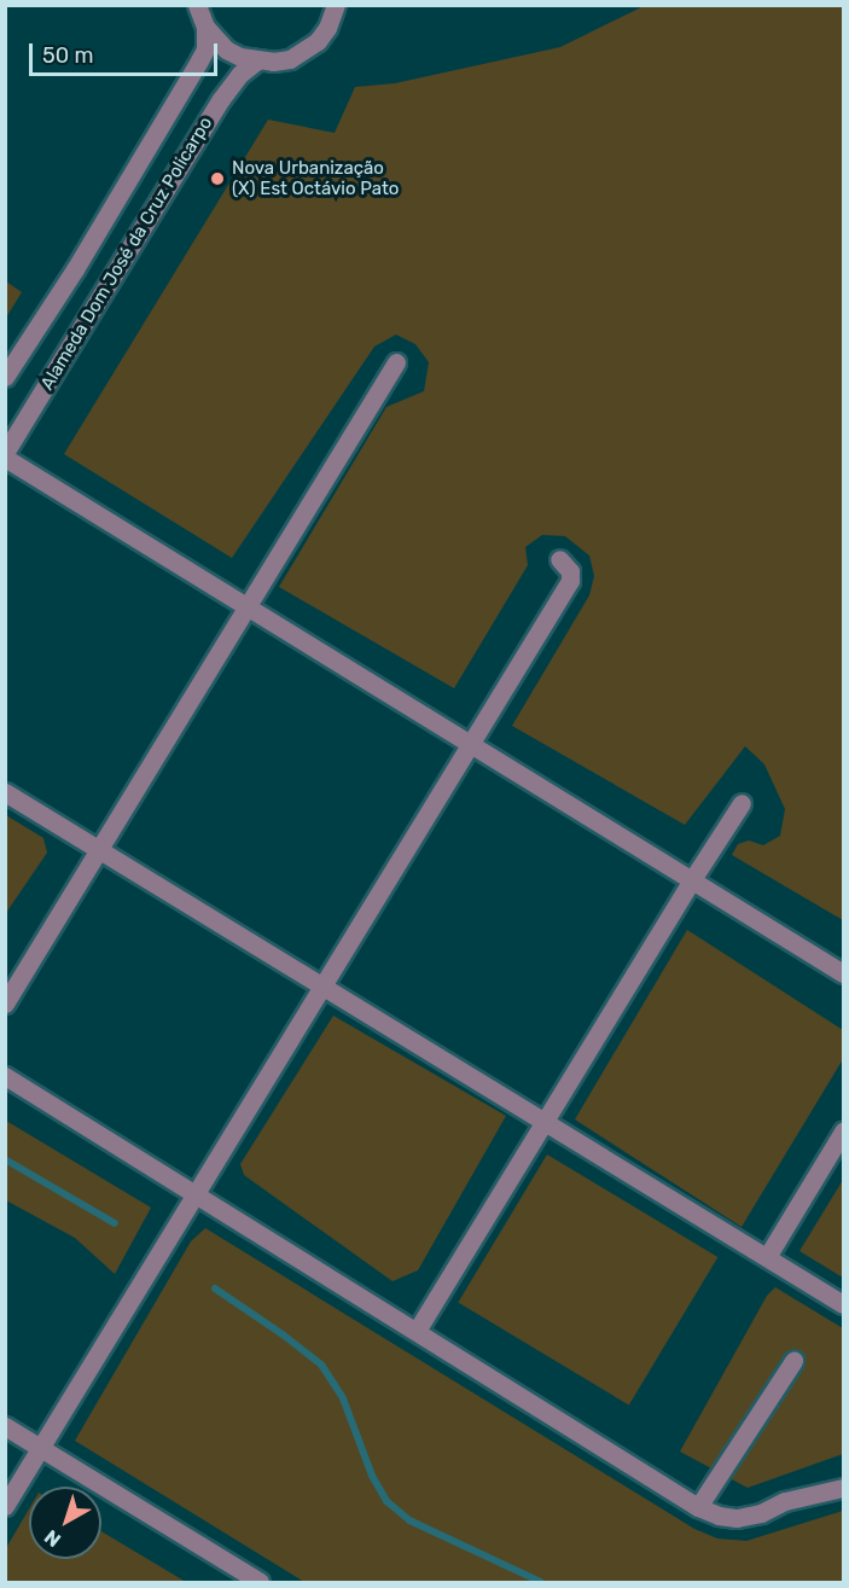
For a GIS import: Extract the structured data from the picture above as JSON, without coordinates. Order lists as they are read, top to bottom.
{
  "streets": {
    "street": ["Alameda Dom José da Cruz Policarpo"]
  },
  "places": ["Nova Urbanização (X) Est Octávio Pato"],
  "scale_bar": "50 m",
  "north": "bottom left"
}
